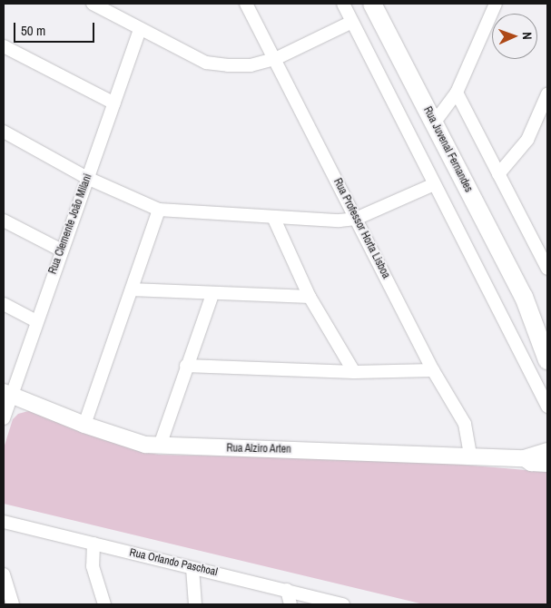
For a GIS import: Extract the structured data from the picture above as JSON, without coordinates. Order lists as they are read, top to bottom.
{
  "streets": {
    "main road": ["Rua Juvenal Fernandes"],
    "street": [
      "Rua Clemente João Milani",
      "Rua Professor Horta Lisboa",
      "Rua Alziro Arten",
      "Rua Orlando Paschoal"
    ]
  },
  "crossings": [
    ["Rua Clemente João Milani", "Rua Alziro Arten"],
    ["Rua Professor Horta Lisboa", "Rua Alziro Arten"]
  ],
  "scale_bar": "50 m",
  "north": "right"
}
